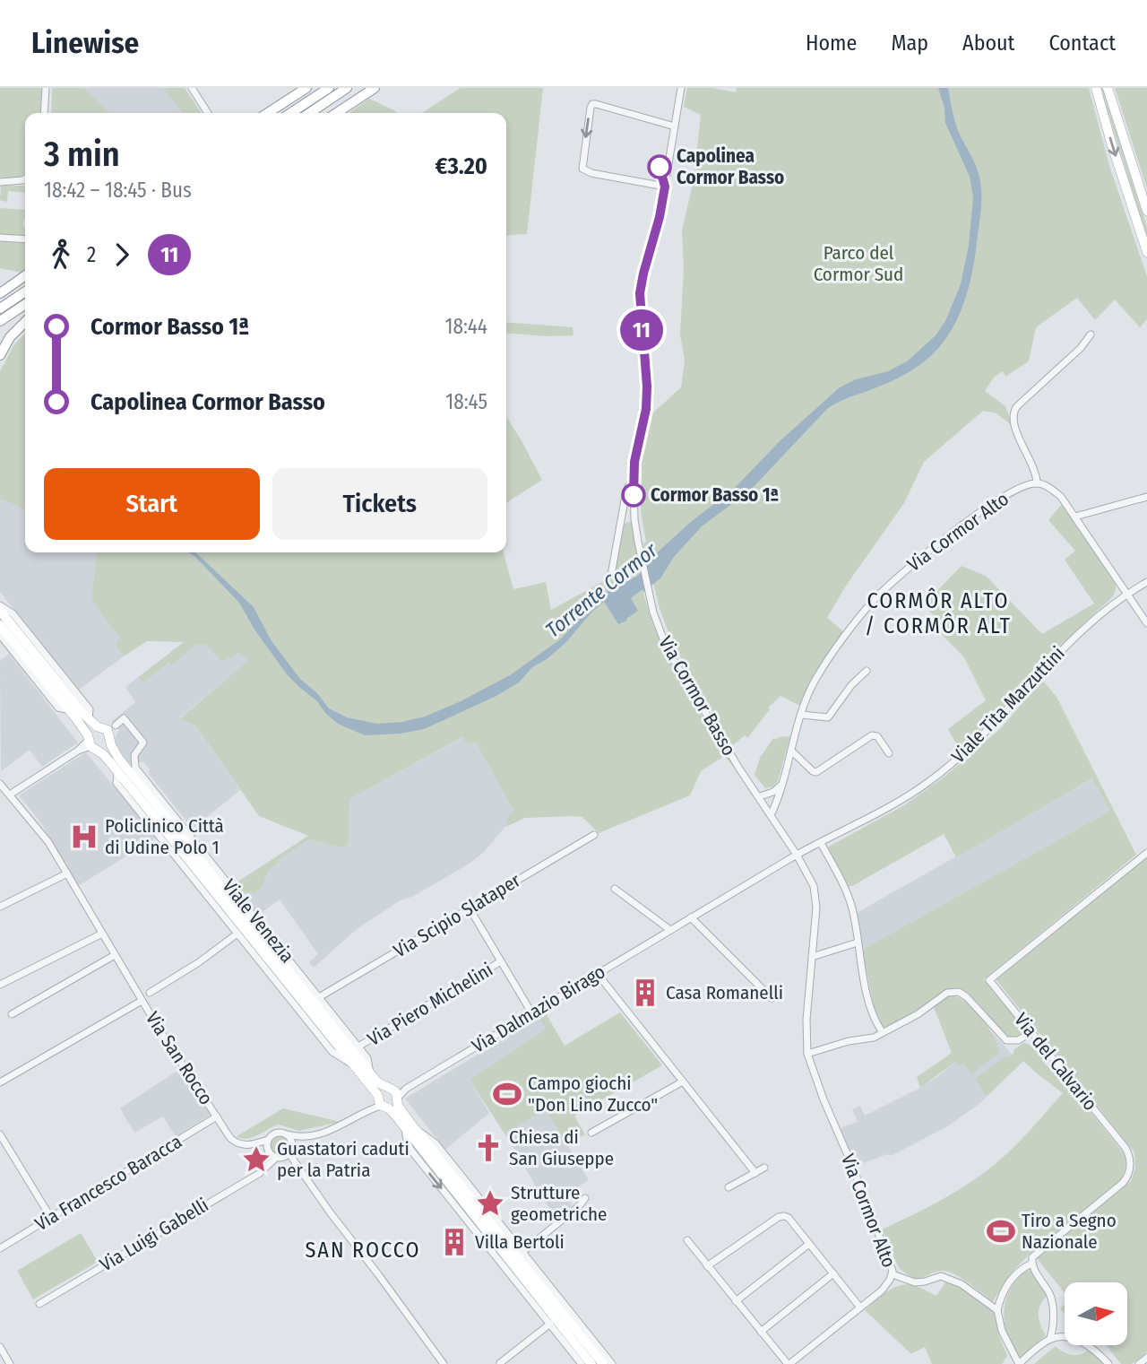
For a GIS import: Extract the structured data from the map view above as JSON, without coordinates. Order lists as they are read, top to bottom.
{
  "streets": {
    "main road": ["Viale Venezia"],
    "street": [
      "Via Cormor Alto",
      "Via Cormor Basso",
      "Viale Tita Marzuttini",
      "Via Scipio Slataper",
      "Via Piero Michelini",
      "Via Dalmazio Birago",
      "Via San Rocco",
      "Via del Calvario",
      "Via Francesco Baracca",
      "Via Luigi Gabelli"
    ]
  },
  "crossings": [
    ["Via Cormor Alto", "Via Cormor Basso"],
    ["Via Cormor Alto", "Viale Tita Marzuttini"],
    ["Via Cormor Alto", "Via Dalmazio Birago"],
    ["Viale Tita Marzuttini", "Via Dalmazio Birago"],
    ["Via Scipio Slataper", "Viale Venezia"],
    ["Viale Venezia", "Via Piero Michelini"],
    ["Viale Venezia", "Via Dalmazio Birago"],
    ["Via San Rocco", "Via Francesco Baracca"],
    ["Via San Rocco", "Via Luigi Gabelli"]
  ],
  "districts": ["CORMÔR ALTO / CORMÔR ALT", "SAN ROCCO"],
  "water": ["Torrente Cormor"],
  "parks": ["Parco del Cormor Sud"],
  "places": {
    "other": ["Capolinea Cormor Basso", "Cormor Basso 1ª"],
    "hospital": ["Policlinico Città di Udine Polo 1"],
    "building": ["Casa Romanelli", "Villa Bertoli"],
    "sports": ["Campo giochi \"Don Lino Zucco\"", "Tiro a Segno Nazionale"],
    "church": ["Chiesa di San Giuseppe"],
    "place": ["Guastatori caduti per la Patria", "Strutture geometriche"]
  },
  "lines": ["bus line 11"],
  "north": "right",
  "page": {
    "header": "Linewise",
    "nav": [
      "Home",
      "Map",
      "About",
      "Contact"
    ],
    "on_map": "11",
    "heading": ["3 min", "18:42 – 18:45 · Bus", "€3.20"],
    "legs": ["2", "11"],
    "list": [
      {
        "name": "Cormor Basso 1ª",
        "value": "18:44"
      },
      {
        "name": "Capolinea Cormor Basso",
        "value": "18:45"
      }
    ],
    "buttons": ["Start", "Tickets"]
  }
}
